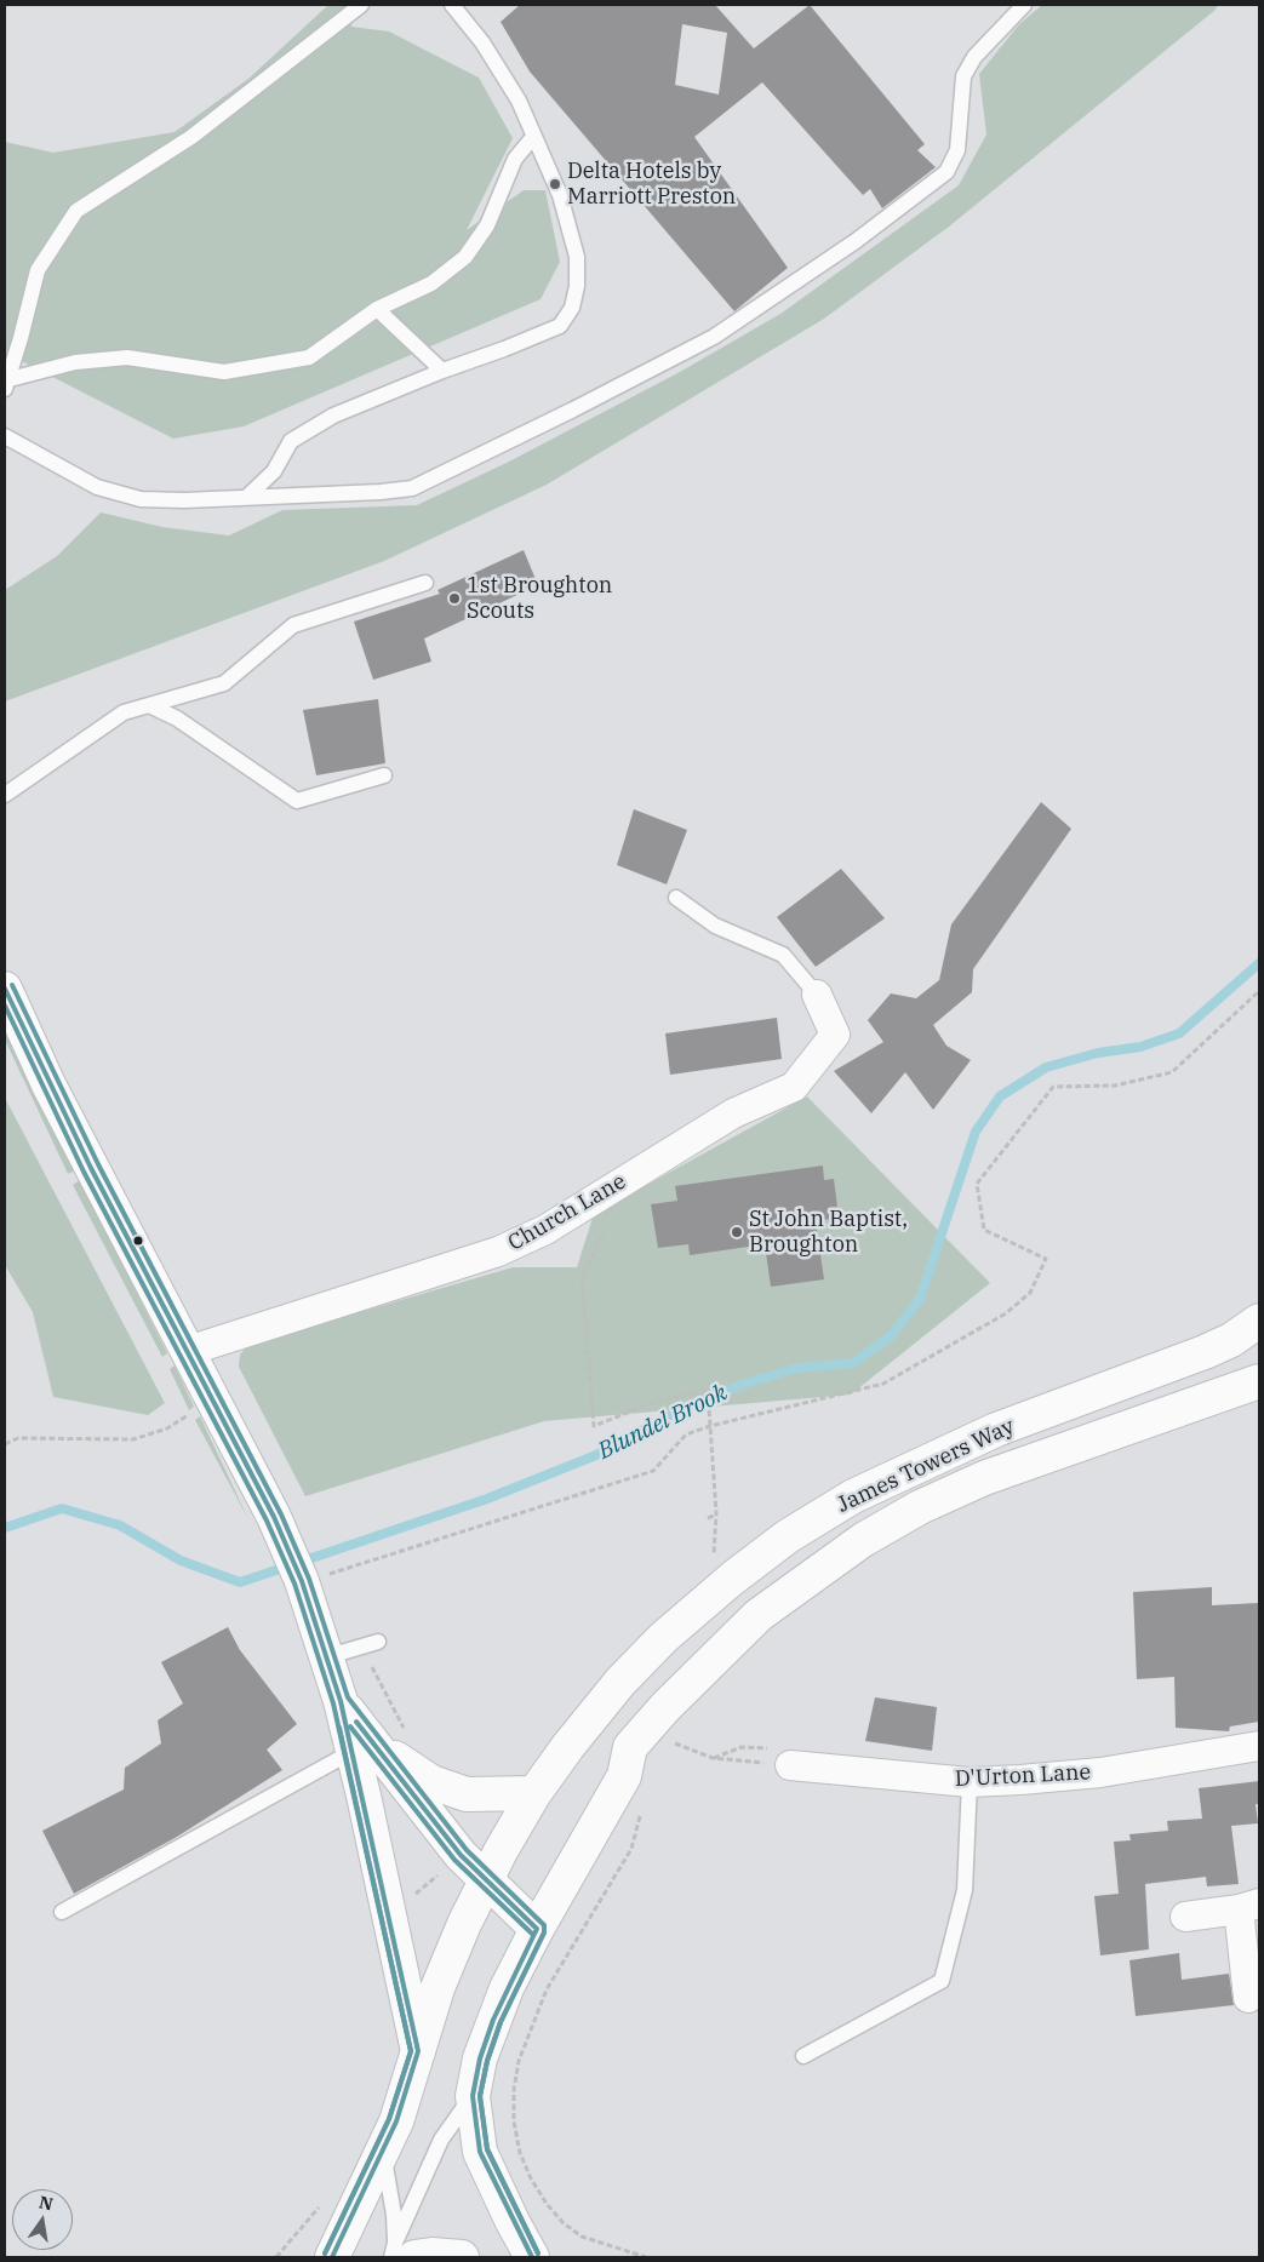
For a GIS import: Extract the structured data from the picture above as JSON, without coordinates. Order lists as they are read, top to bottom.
{
  "streets": {
    "main road": ["James Towers Way"],
    "street": ["Church Lane", "D'Urton Lane"]
  },
  "water": ["Blundel Brook"],
  "places": ["Delta Hotels by Marriott Preston", "1st Broughton Scouts", "St John Baptist, Broughton"],
  "north": "top"
}
